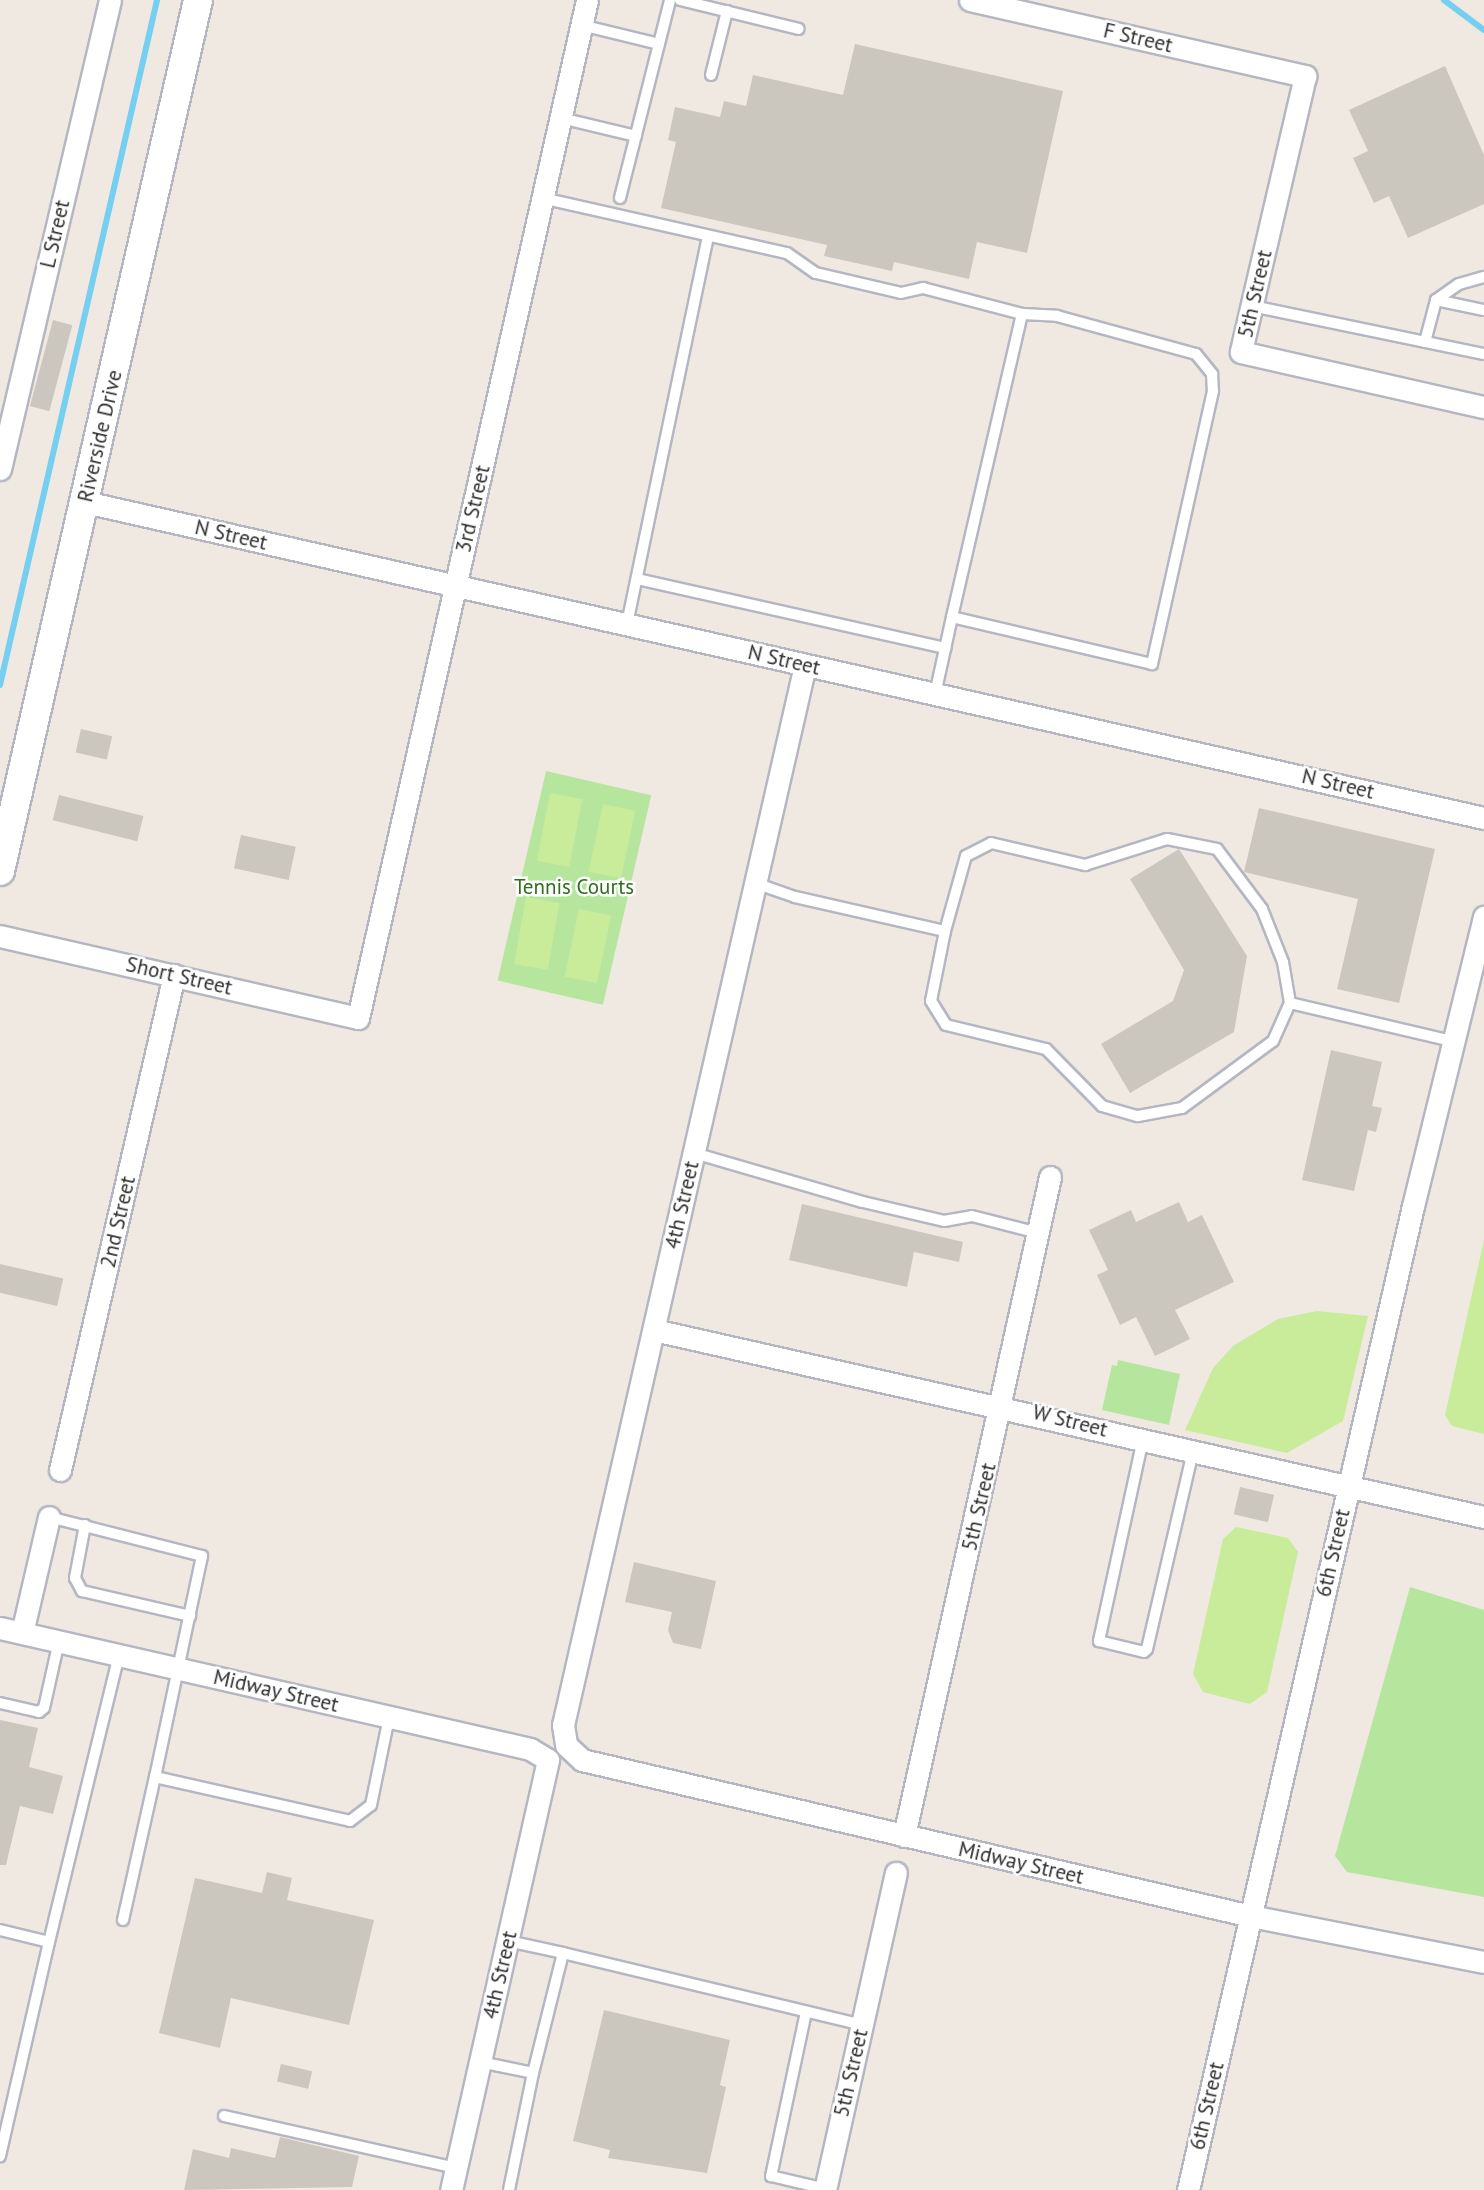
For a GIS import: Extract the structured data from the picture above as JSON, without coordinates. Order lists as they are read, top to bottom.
{
  "streets": {
    "street": [
      "F Street",
      "L Street",
      "5th Street",
      "Riverside Drive",
      "3rd Street",
      "N Street",
      "Short Street",
      "4th Street",
      "2nd Street",
      "W Street",
      "6th Street",
      "Midway Street"
    ]
  },
  "crossings": [
    ["F Street", "5th Street"],
    ["5th Street", "W Street"],
    ["5th Street", "Midway Street"],
    ["Riverside Drive", "N Street"],
    ["3rd Street", "N Street"],
    ["3rd Street", "Short Street"],
    ["N Street", "4th Street"],
    ["Short Street", "2nd Street"],
    ["4th Street", "W Street"],
    ["4th Street", "Midway Street"],
    ["W Street", "6th Street"],
    ["6th Street", "Midway Street"]
  ],
  "parks": ["Tennis Courts"]
}
